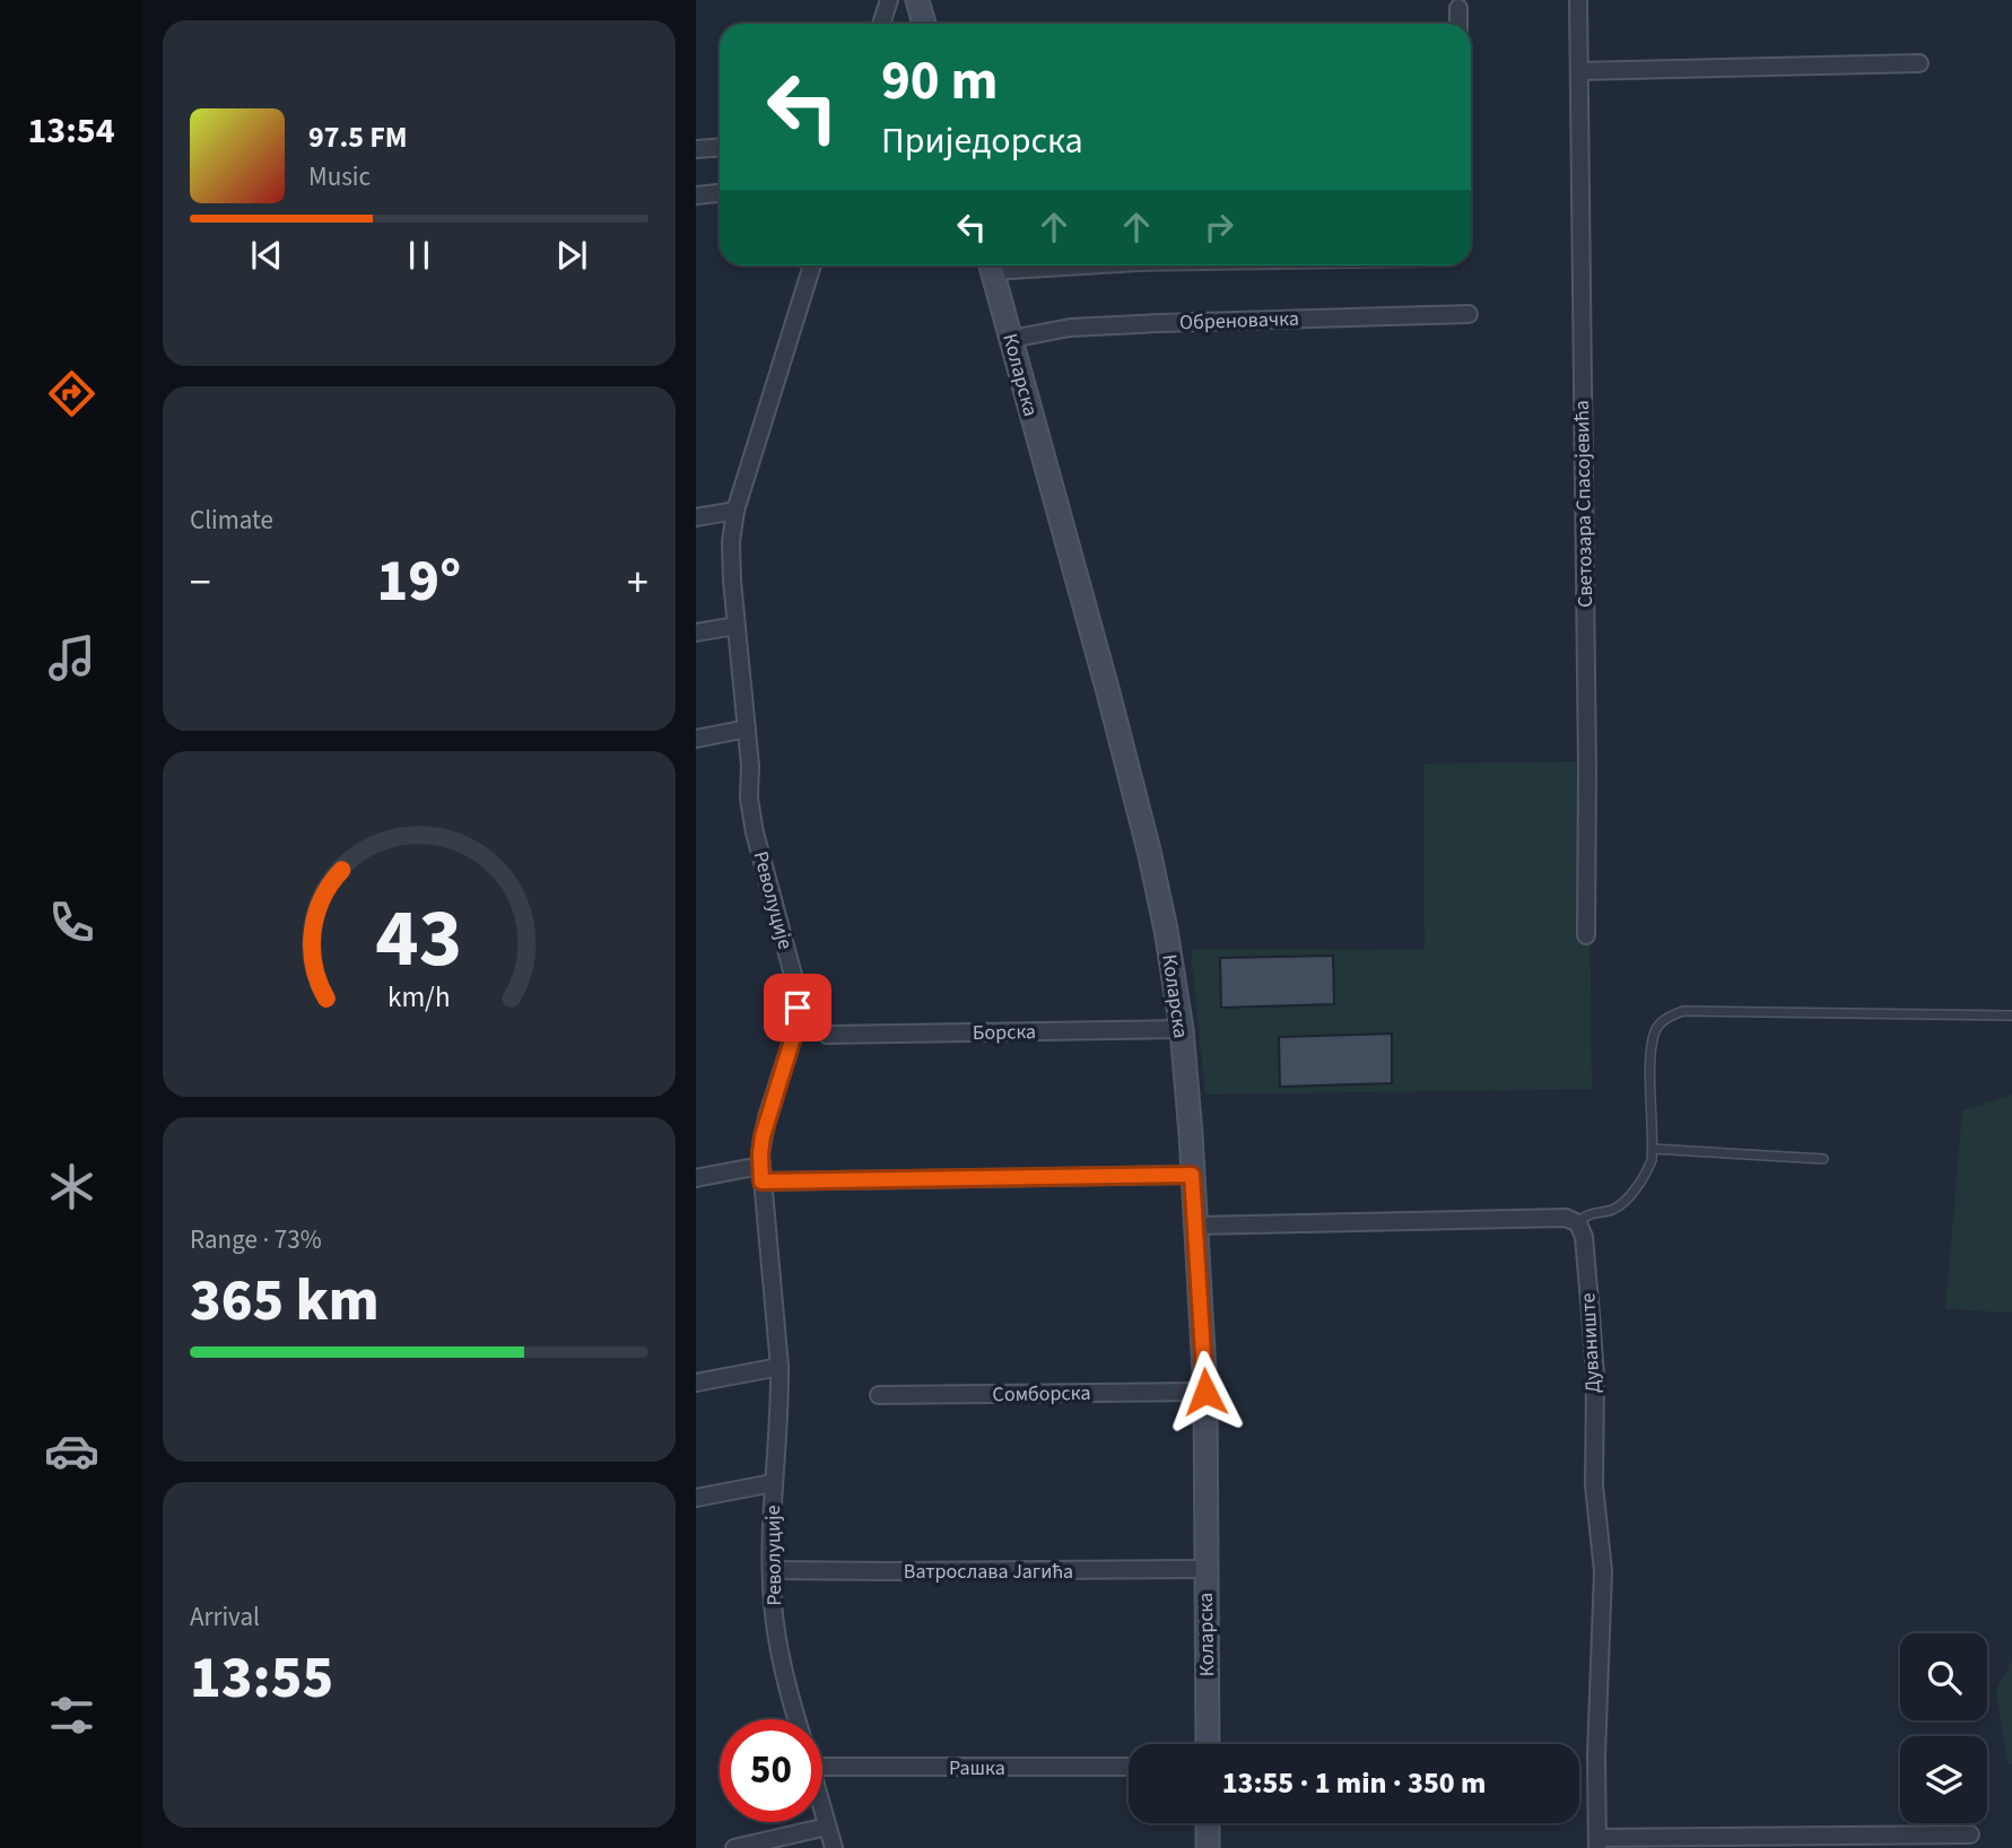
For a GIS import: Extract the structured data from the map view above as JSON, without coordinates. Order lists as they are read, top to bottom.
{
  "streets": {
    "main road": ["Коларска"],
    "street": [
      "Обреновачка",
      "Светозара Спасојевића",
      "Револуције",
      "Борска",
      "Дуваниште",
      "Сомборска",
      "Ватрослава Јагића",
      "Рашка"
    ]
  },
  "crossings": [
    ["Обреновачка", "Коларска"],
    ["Коларска", "Борска"],
    ["Коларска", "Сомборска"],
    ["Коларска", "Ватрослава Јагића"],
    ["Револуције", "Ватрослава Јагића"]
  ],
  "page": {
    "tabs": "13:54",
    "turn": ["90 m", "Приједорска"],
    "song": ["97.5 FM", "Music"],
    "tile": [
      "Climate",
      ["Range · 73%", "365 km"],
      ["Arrival", "13:55"]
    ],
    "heat": ["−", "19°", "+"],
    "limit": "50",
    "trip": "13:55 · 1 min · 350 m",
    "gauge": ["43", "km/h"]
  }
}
